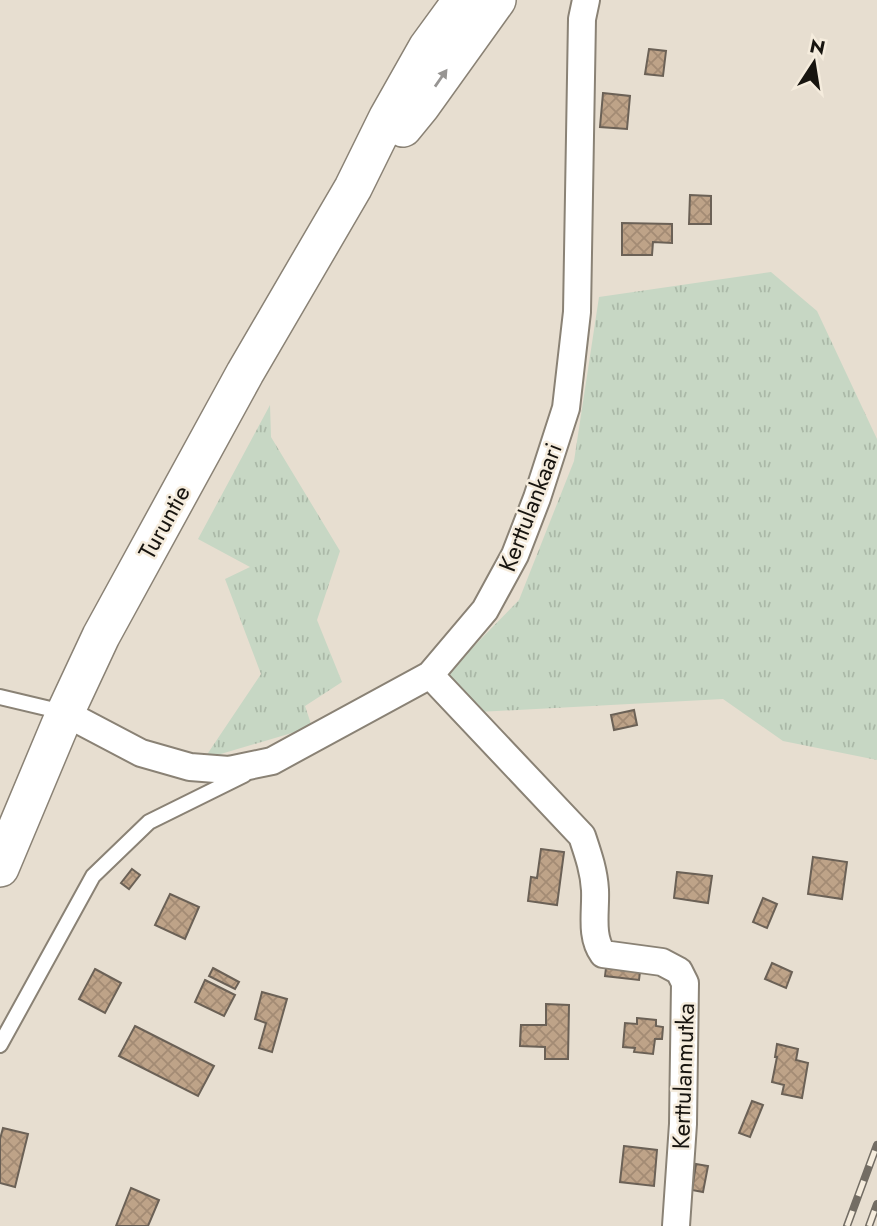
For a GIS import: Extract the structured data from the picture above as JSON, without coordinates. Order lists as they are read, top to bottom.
{
  "streets": {
    "main road": ["Turuntie"],
    "street": ["Kerttulankaari", "Kerttulanmutka"]
  },
  "crossings": [
    ["Kerttulankaari", "Turuntie"],
    ["Kerttulankaari", "Kerttulanmutka"]
  ],
  "north": "top"
}
